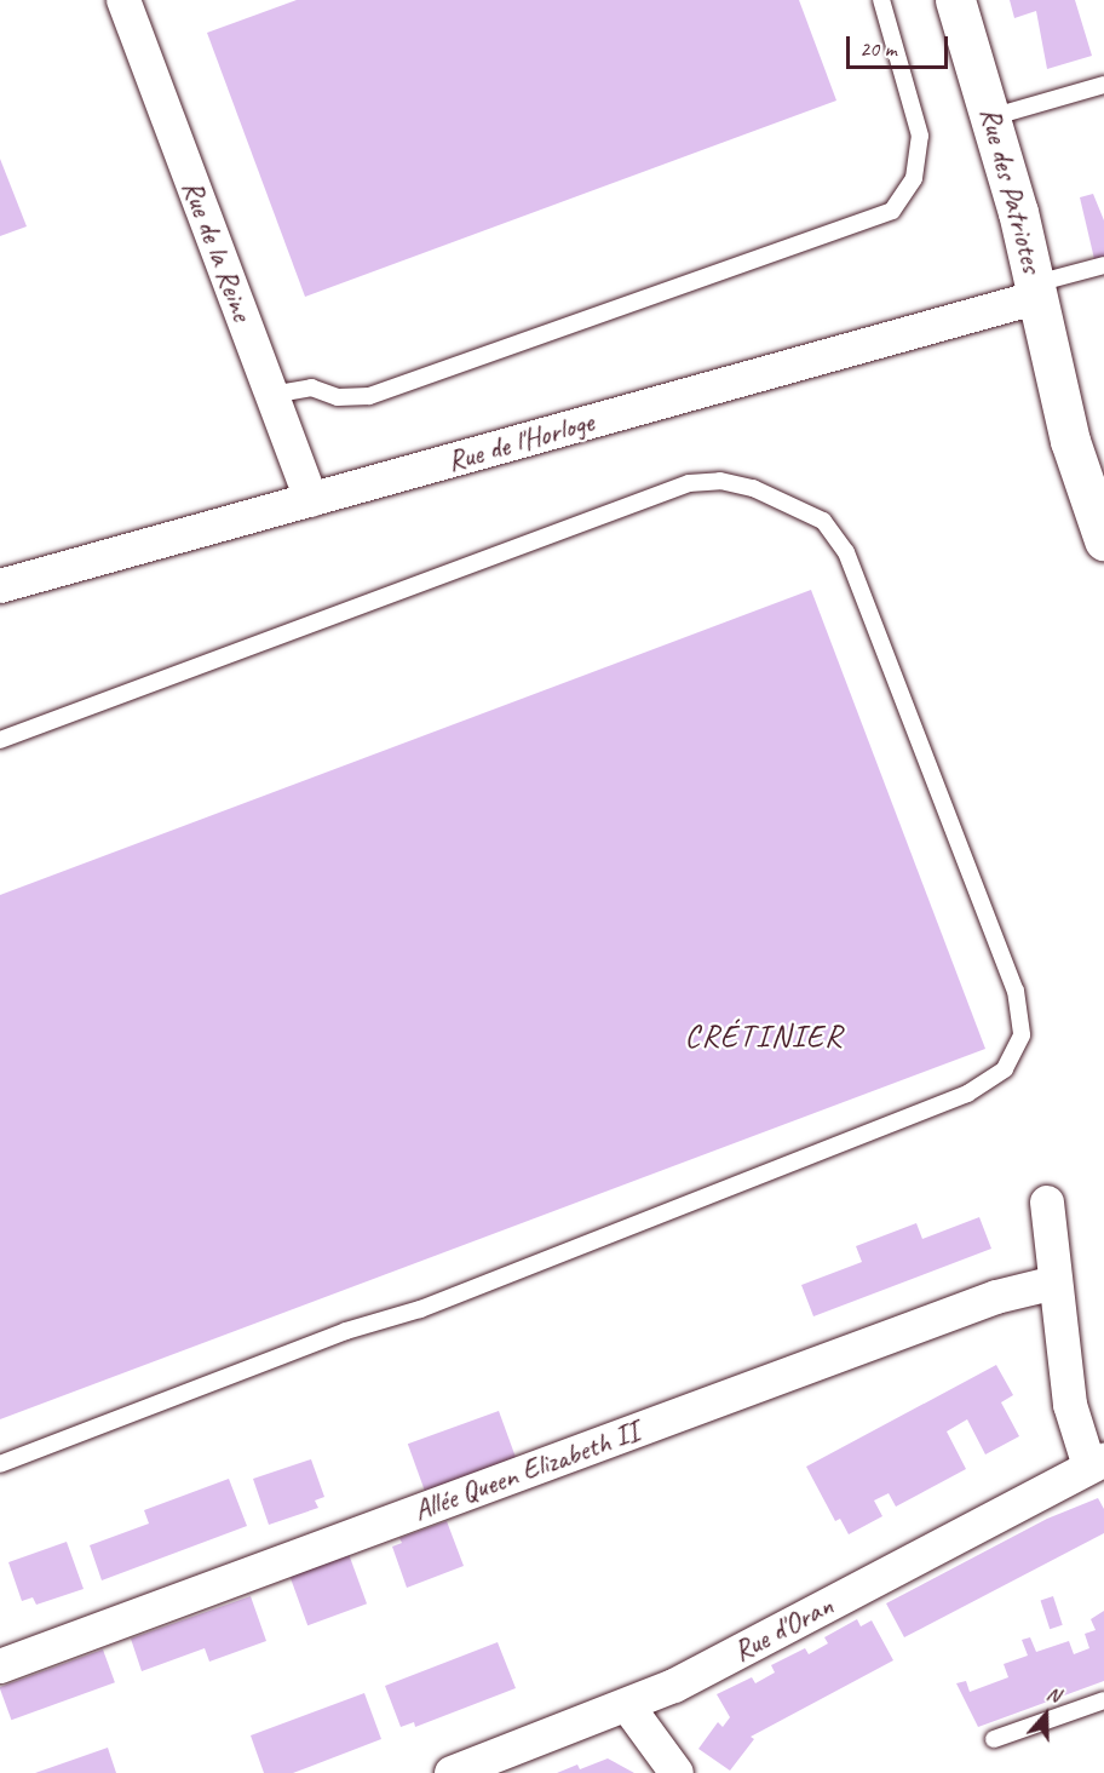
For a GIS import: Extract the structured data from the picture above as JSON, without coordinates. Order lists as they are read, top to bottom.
{
  "streets": {
    "street": [
      "Rue des Patriotes",
      "Rue de la Reine",
      "Rue de l'Horloge",
      "Allée Queen Elizabeth II",
      "Rue d'Oran"
    ]
  },
  "crossings": [
    ["Rue des Patriotes", "Rue de l'Horloge"],
    ["Rue de la Reine", "Rue de l'Horloge"]
  ],
  "districts": ["CRÉTINIER"],
  "scale_bar": "20 m",
  "north": "top"
}
